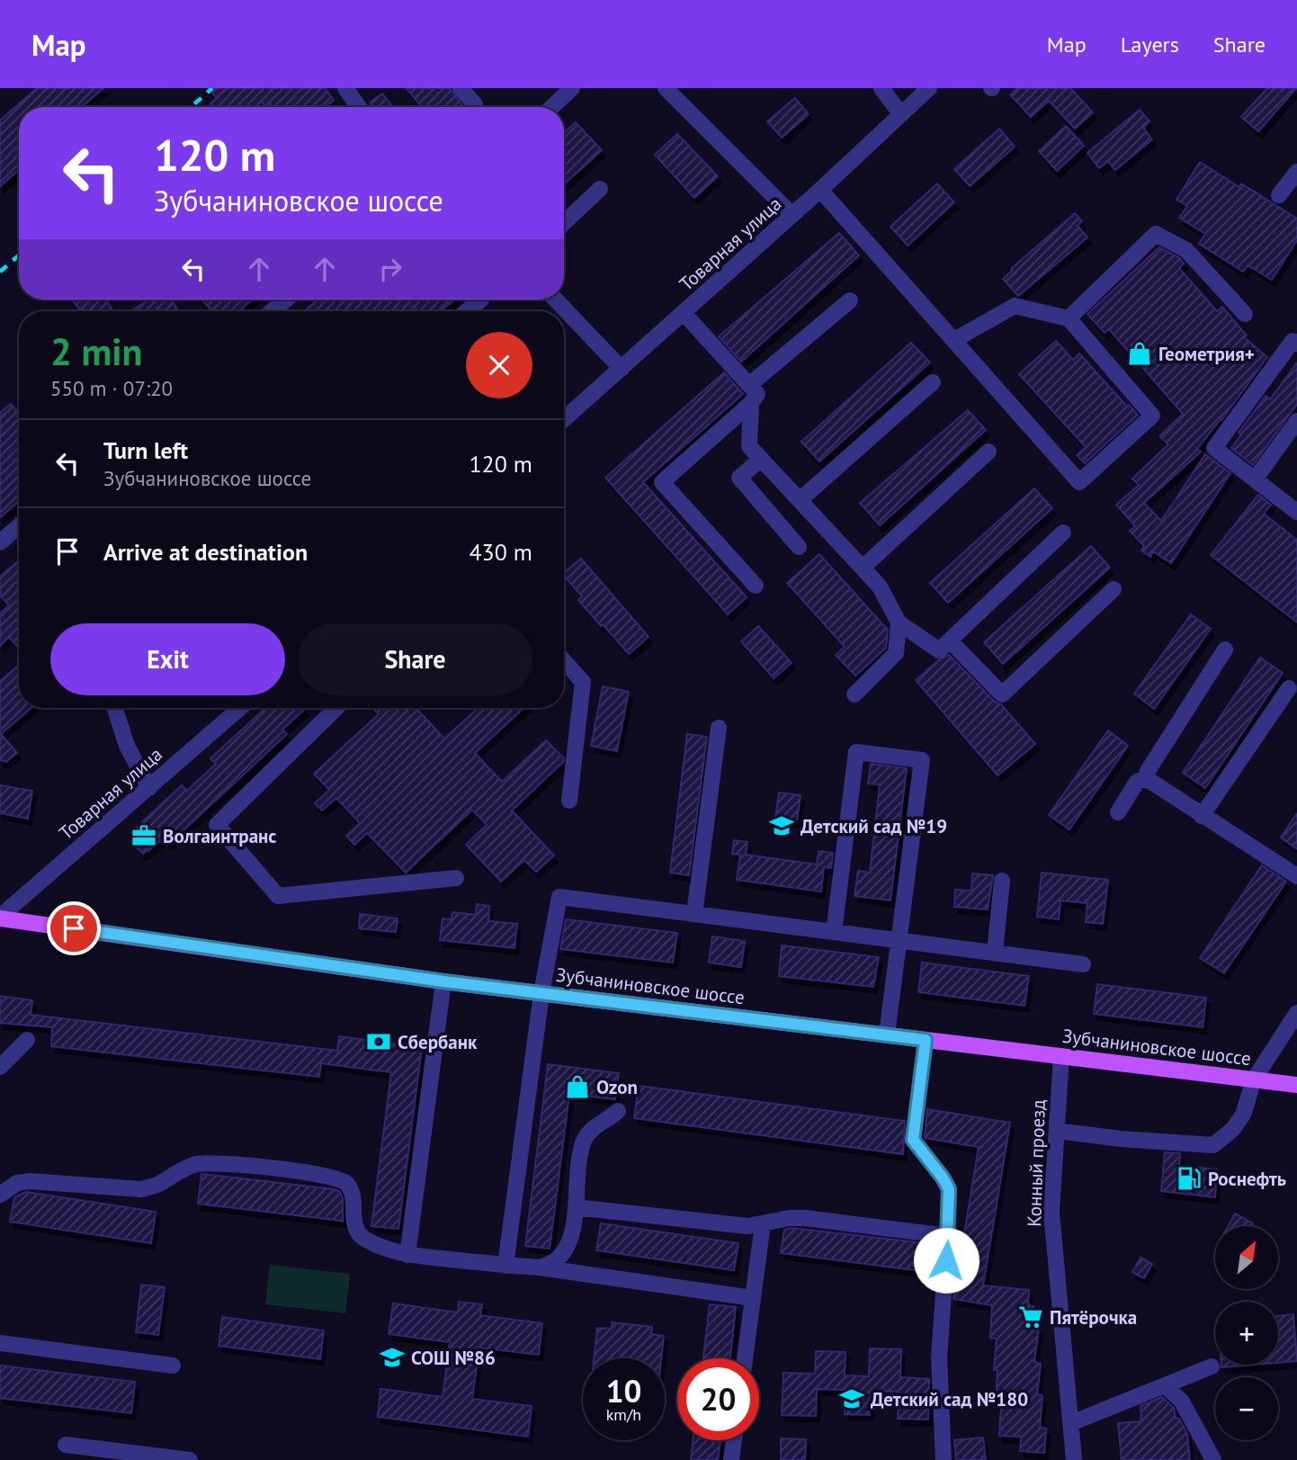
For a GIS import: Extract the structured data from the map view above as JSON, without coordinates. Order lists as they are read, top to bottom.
{
  "streets": {
    "main road": ["Зубчаниновское шоссе"],
    "street": ["Товарная улица", "Конный проезд"]
  },
  "crossings": [
    ["Товарная улица", "Зубчаниновское шоссе"],
    ["Зубчаниновское шоссе", "Конный проезд"]
  ],
  "places": {
    "shop": ["Геометрия+", "Ozon"],
    "school or university": ["Детский сад №19", "СОШ №86", "Детский сад №180"],
    "office": ["Волгаинтранс"],
    "bank": ["Сбербанк"],
    "fuel station": ["Роснефть"],
    "supermarket": ["Пятёрочка"]
  },
  "north": "top right",
  "page": {
    "header": "Map",
    "nav": ["Map", "Layers", "Share"],
    "turn": ["120 m", "Зубчаниновское шоссе"],
    "heading": ["2 min", "550 m · 07:20"],
    "list": [
      {
        "name": "Turn left",
        "note": "Зубчаниновское шоссе",
        "value": "120 m"
      },
      {
        "name": "Arrive at destination",
        "value": "430 m"
      }
    ],
    "buttons": ["Exit", "Share"],
    "map_buttons": ["+", "−"],
    "speed": "10 km/h",
    "limit": "20"
  }
}
